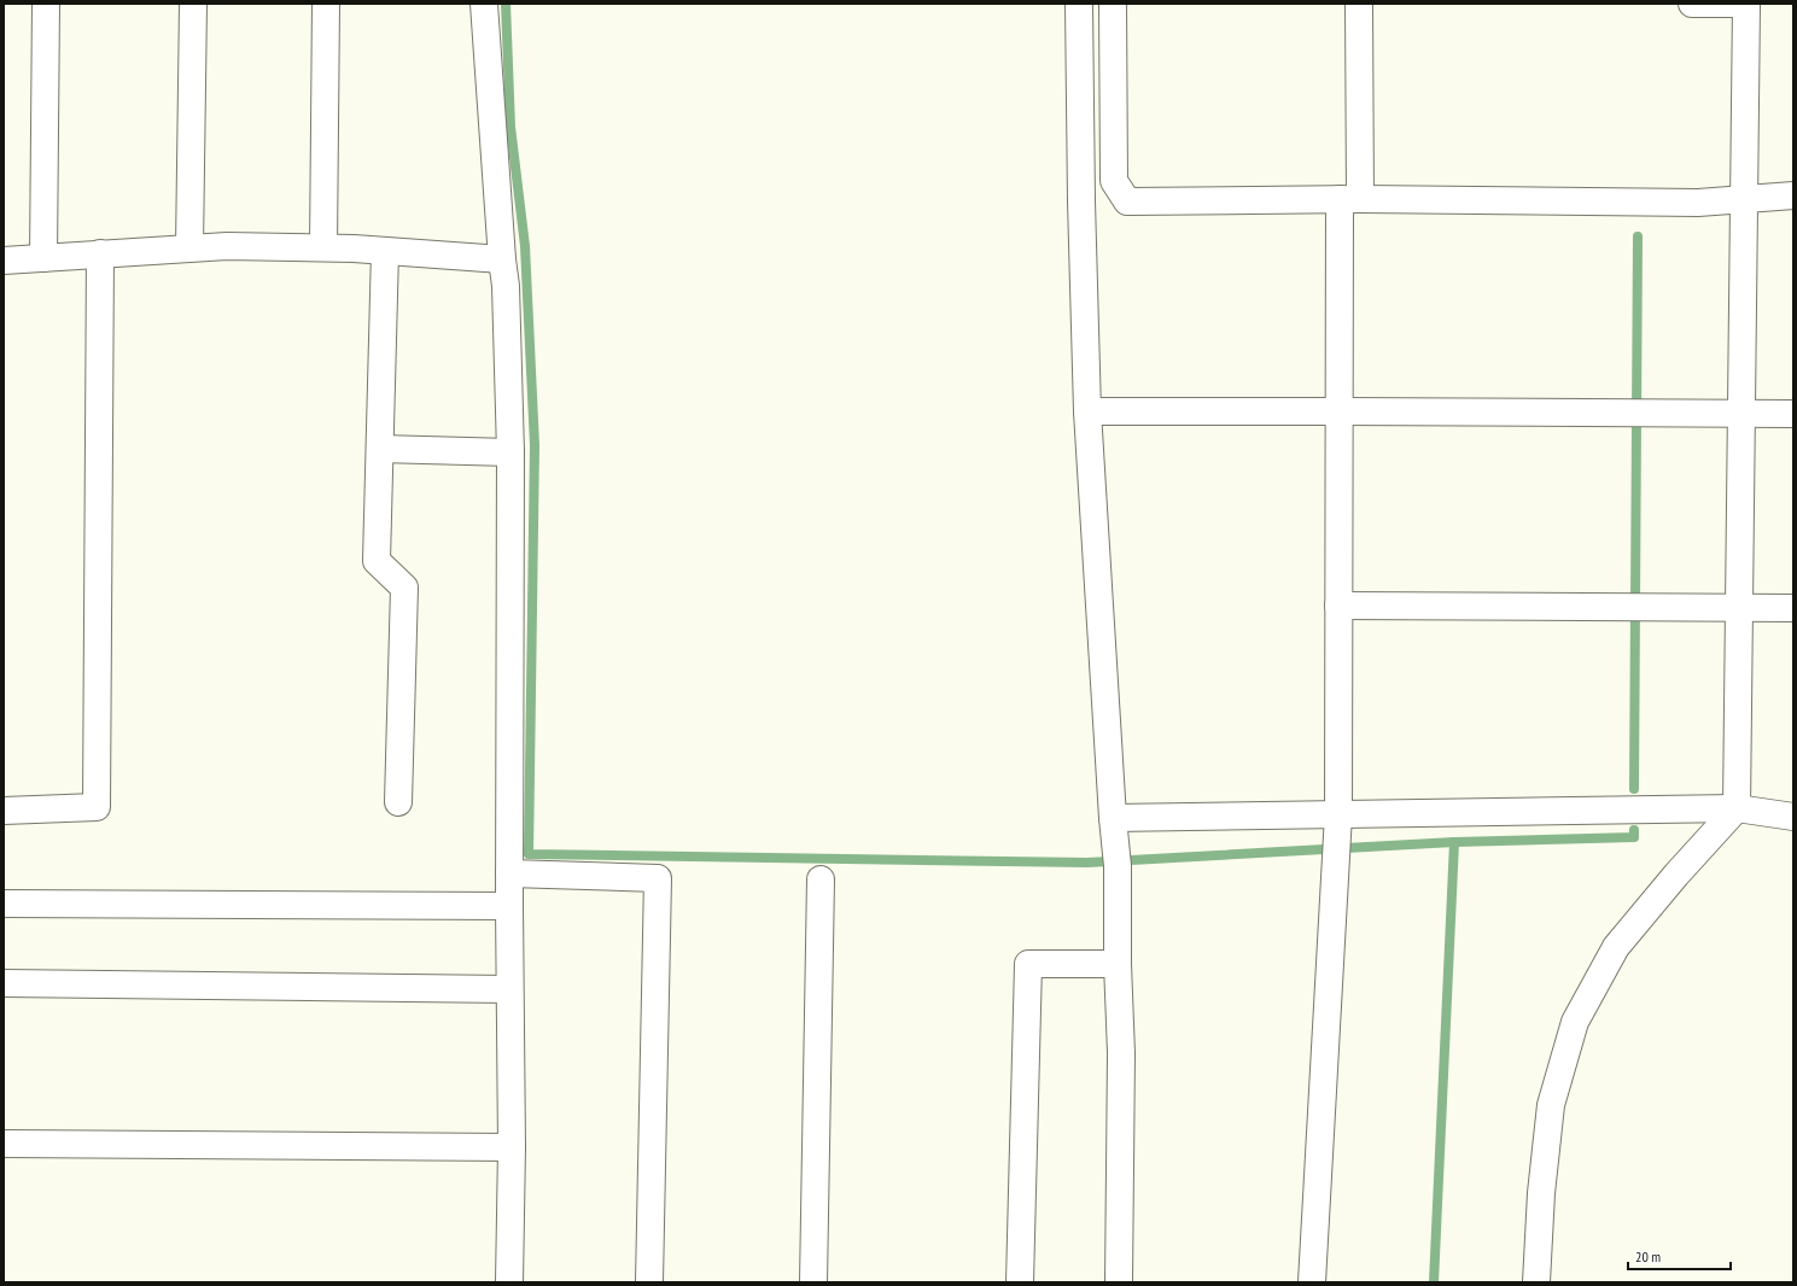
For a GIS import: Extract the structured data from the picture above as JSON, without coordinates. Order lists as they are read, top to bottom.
{
  "scale_bar": "20 m"
}
